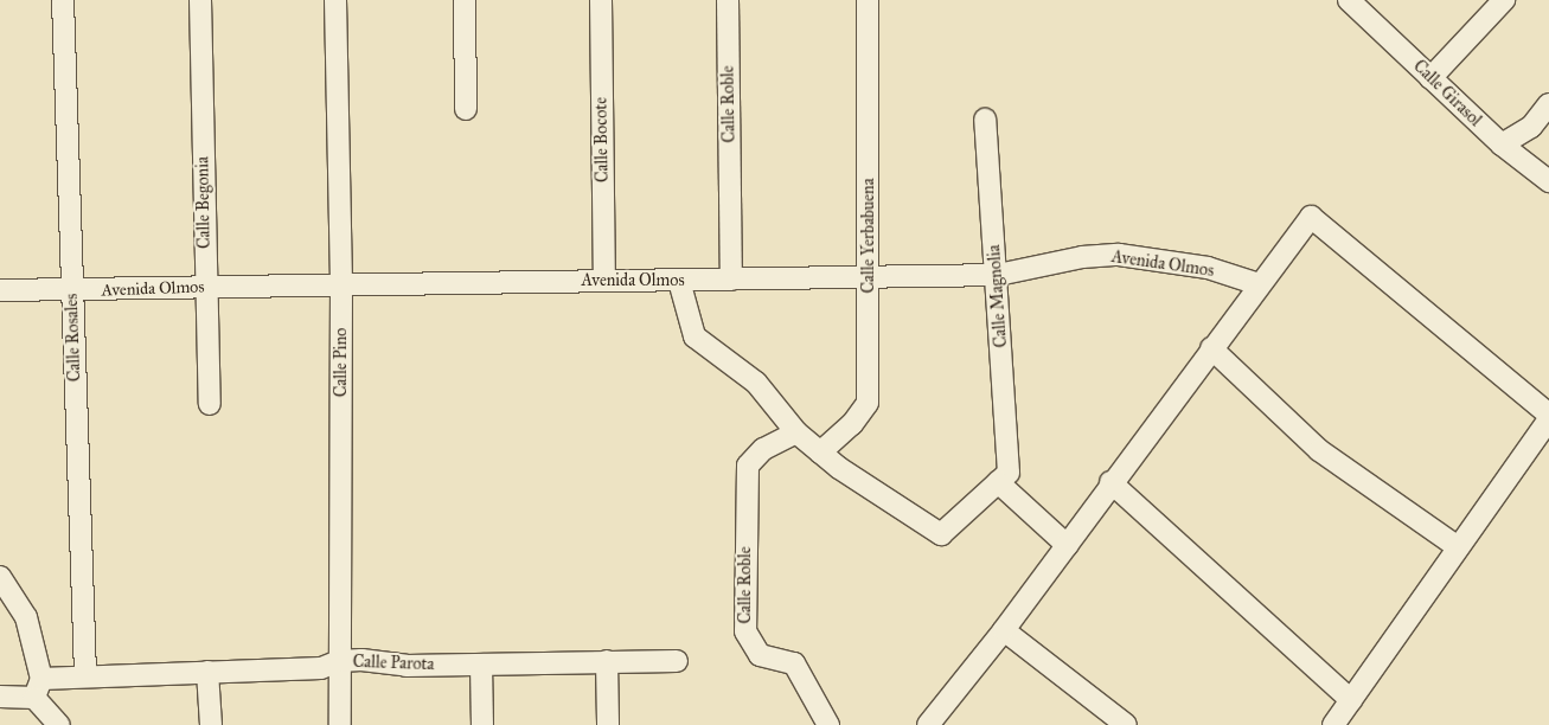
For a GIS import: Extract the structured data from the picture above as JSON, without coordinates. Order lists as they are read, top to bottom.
{
  "streets": {
    "street": [
      "Calle Girasol",
      "Calle Roble",
      "Calle Bocote",
      "Calle Begonia",
      "Calle Yerbabuena",
      "Avenida Olmos",
      "Calle Magnolia",
      "Calle Rosales",
      "Calle Pino",
      "Calle Parota"
    ]
  },
  "crossings": [
    ["Calle Roble", "Avenida Olmos"],
    ["Calle Bocote", "Avenida Olmos"],
    ["Calle Begonia", "Avenida Olmos"],
    ["Calle Yerbabuena", "Avenida Olmos"],
    ["Avenida Olmos", "Calle Magnolia"],
    ["Avenida Olmos", "Calle Rosales"],
    ["Avenida Olmos", "Calle Pino"],
    ["Calle Rosales", "Calle Parota"],
    ["Calle Pino", "Calle Parota"]
  ]
}
